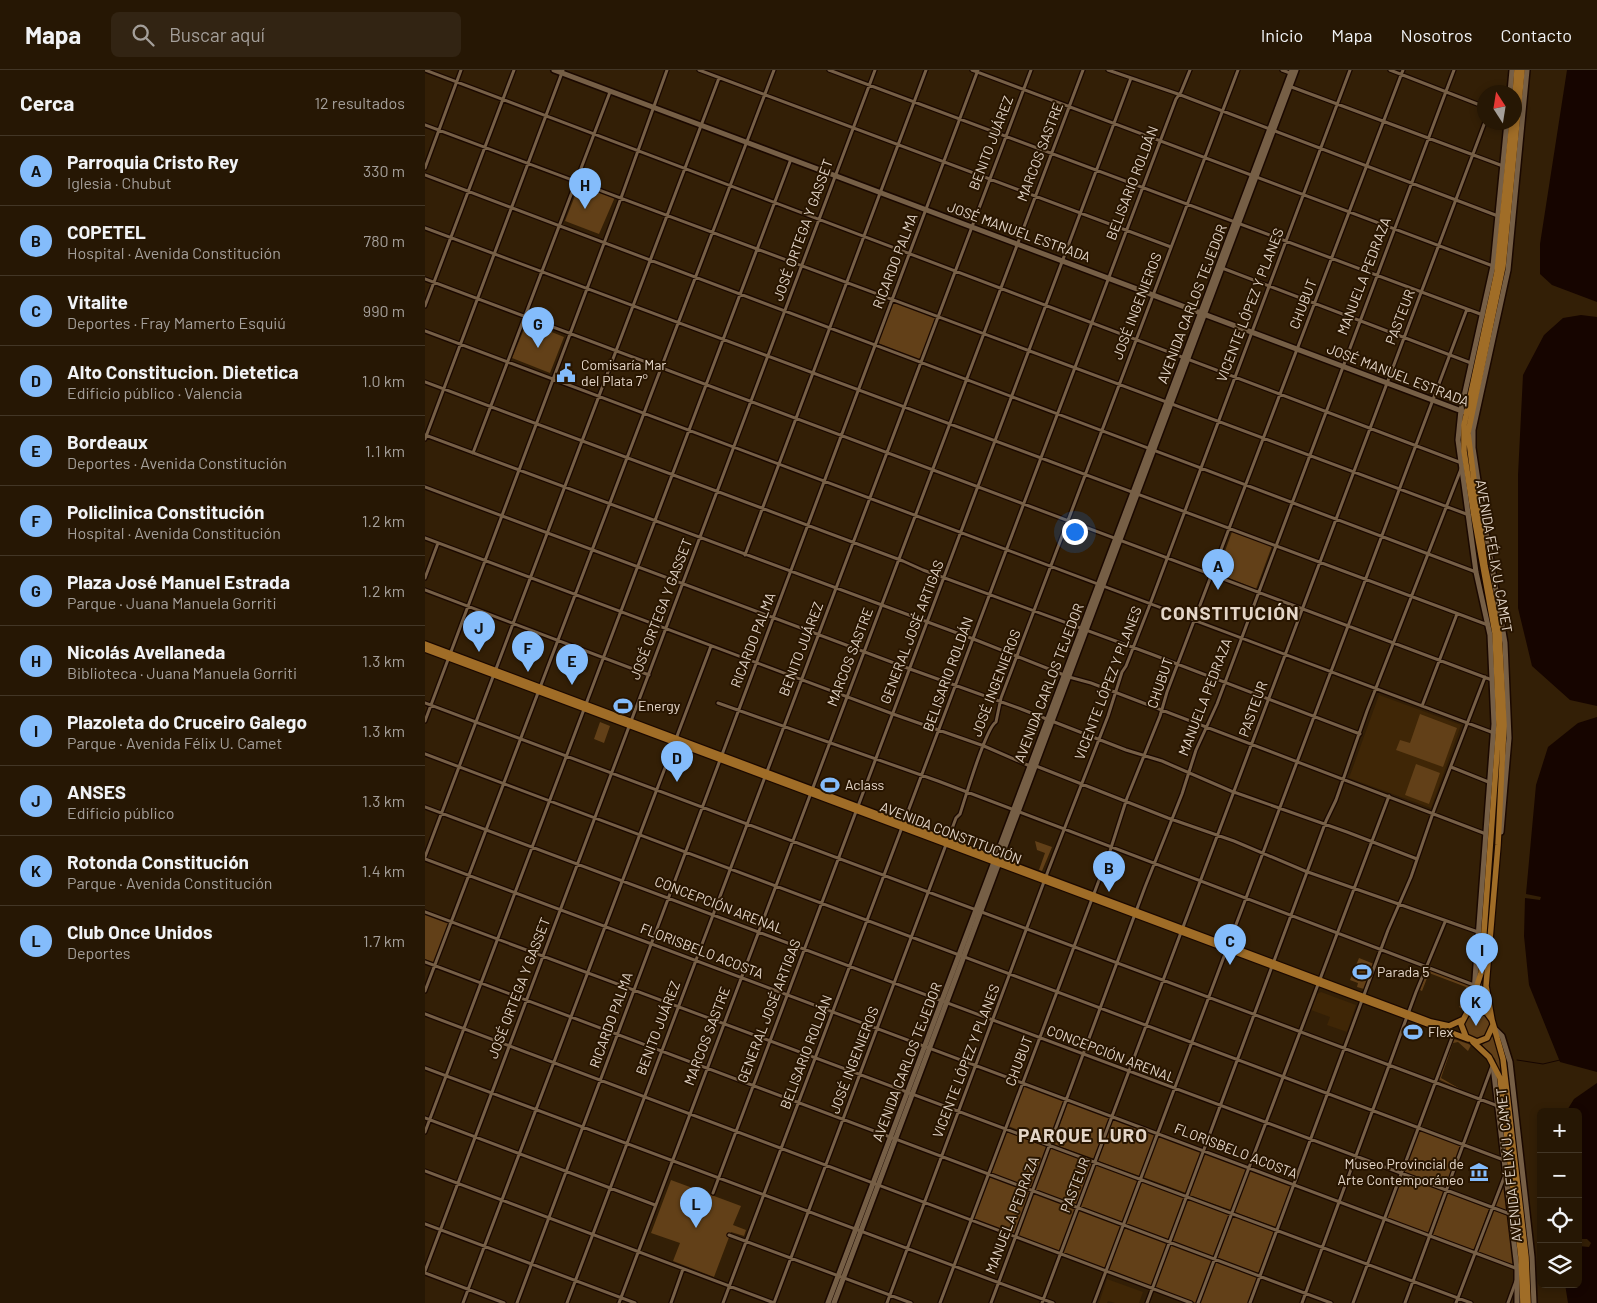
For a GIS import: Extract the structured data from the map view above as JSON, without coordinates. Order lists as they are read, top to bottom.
{
  "streets": {
    "main road": [
      "JOSÉ MANUEL ESTRADA",
      "AVENIDA CARLOS TEJEDOR",
      "AVENIDA FÉLIX U. CAMET",
      "AVENIDA CONSTITUCIÓN"
    ],
    "street": [
      "BENITO JUÁREZ",
      "MARCOS SASTRE",
      "BELISARIO ROLDÁN",
      "JOSÉ ORTEGA Y GASSET",
      "RICARDO PALMA",
      "MANUELA PEDRAZA",
      "CHUBUT",
      "VICENTE LÓPEZ Y PLANES",
      "JOSÉ INGENIEROS",
      "PASTEUR",
      "GENERAL JOSÉ ARTIGAS",
      "CONCEPCIÓN ARENAL",
      "FLORISBELO ACOSTA"
    ]
  },
  "crossings": [
    ["BENITO JUÁREZ", "JOSÉ MANUEL ESTRADA"],
    ["BENITO JUÁREZ", "AVENIDA CONSTITUCIÓN"],
    ["BENITO JUÁREZ", "CONCEPCIÓN ARENAL"],
    ["BENITO JUÁREZ", "FLORISBELO ACOSTA"],
    ["MARCOS SASTRE", "JOSÉ MANUEL ESTRADA"],
    ["MARCOS SASTRE", "AVENIDA CONSTITUCIÓN"],
    ["MARCOS SASTRE", "CONCEPCIÓN ARENAL"],
    ["MARCOS SASTRE", "FLORISBELO ACOSTA"],
    ["BELISARIO ROLDÁN", "JOSÉ MANUEL ESTRADA"],
    ["BELISARIO ROLDÁN", "AVENIDA CONSTITUCIÓN"],
    ["BELISARIO ROLDÁN", "CONCEPCIÓN ARENAL"],
    ["BELISARIO ROLDÁN", "FLORISBELO ACOSTA"],
    ["JOSÉ ORTEGA Y GASSET", "JOSÉ MANUEL ESTRADA"],
    ["JOSÉ ORTEGA Y GASSET", "AVENIDA CONSTITUCIÓN"],
    ["JOSÉ ORTEGA Y GASSET", "CONCEPCIÓN ARENAL"],
    ["JOSÉ ORTEGA Y GASSET", "FLORISBELO ACOSTA"],
    ["JOSÉ MANUEL ESTRADA", "RICARDO PALMA"],
    ["JOSÉ MANUEL ESTRADA", "MANUELA PEDRAZA"],
    ["JOSÉ MANUEL ESTRADA", "AVENIDA CARLOS TEJEDOR"],
    ["JOSÉ MANUEL ESTRADA", "CHUBUT"],
    ["JOSÉ MANUEL ESTRADA", "VICENTE LÓPEZ Y PLANES"],
    ["JOSÉ MANUEL ESTRADA", "JOSÉ INGENIEROS"],
    ["JOSÉ MANUEL ESTRADA", "PASTEUR"],
    ["JOSÉ MANUEL ESTRADA", "AVENIDA FÉLIX U. CAMET"],
    ["JOSÉ MANUEL ESTRADA", "GENERAL JOSÉ ARTIGAS"],
    ["RICARDO PALMA", "AVENIDA CONSTITUCIÓN"],
    ["RICARDO PALMA", "CONCEPCIÓN ARENAL"],
    ["RICARDO PALMA", "FLORISBELO ACOSTA"],
    ["MANUELA PEDRAZA", "AVENIDA CONSTITUCIÓN"],
    ["MANUELA PEDRAZA", "CONCEPCIÓN ARENAL"],
    ["MANUELA PEDRAZA", "FLORISBELO ACOSTA"],
    ["AVENIDA CARLOS TEJEDOR", "AVENIDA CONSTITUCIÓN"],
    ["AVENIDA CARLOS TEJEDOR", "CONCEPCIÓN ARENAL"],
    ["AVENIDA CARLOS TEJEDOR", "FLORISBELO ACOSTA"],
    ["CHUBUT", "AVENIDA CONSTITUCIÓN"],
    ["CHUBUT", "CONCEPCIÓN ARENAL"],
    ["CHUBUT", "FLORISBELO ACOSTA"],
    ["VICENTE LÓPEZ Y PLANES", "AVENIDA CONSTITUCIÓN"],
    ["VICENTE LÓPEZ Y PLANES", "CONCEPCIÓN ARENAL"],
    ["VICENTE LÓPEZ Y PLANES", "FLORISBELO ACOSTA"],
    ["JOSÉ INGENIEROS", "AVENIDA CONSTITUCIÓN"],
    ["JOSÉ INGENIEROS", "CONCEPCIÓN ARENAL"],
    ["JOSÉ INGENIEROS", "FLORISBELO ACOSTA"],
    ["PASTEUR", "AVENIDA CONSTITUCIÓN"],
    ["PASTEUR", "CONCEPCIÓN ARENAL"],
    ["PASTEUR", "FLORISBELO ACOSTA"],
    ["AVENIDA FÉLIX U. CAMET", "AVENIDA CONSTITUCIÓN"],
    ["AVENIDA FÉLIX U. CAMET", "CONCEPCIÓN ARENAL"],
    ["AVENIDA FÉLIX U. CAMET", "FLORISBELO ACOSTA"],
    ["GENERAL JOSÉ ARTIGAS", "AVENIDA CONSTITUCIÓN"],
    ["GENERAL JOSÉ ARTIGAS", "CONCEPCIÓN ARENAL"],
    ["GENERAL JOSÉ ARTIGAS", "FLORISBELO ACOSTA"]
  ],
  "districts": ["CONSTITUCIÓN", "PARQUE LURO"],
  "places": {
    "public building": ["Comisaría Mar del Plata 7°"],
    "sports": [
      "Energy",
      "Aclass",
      "Parada 5",
      "Flex"
    ],
    "museum": ["Museo Provincial de Arte Contemporáneo"]
  },
  "north": "top",
  "page": {
    "header": "Mapa",
    "search": "Buscar aquí",
    "nav": [
      "Inicio",
      "Mapa",
      "Nosotros",
      "Contacto"
    ],
    "heading": ["Cerca", "12 resultados"],
    "list": [
      {
        "mark": "A",
        "name": "Parroquia Cristo Rey",
        "note": "Iglesia · Chubut",
        "value": "330 m"
      },
      {
        "mark": "B",
        "name": "COPETEL",
        "note": "Hospital · Avenida Constitución",
        "value": "780 m"
      },
      {
        "mark": "C",
        "name": "Vitalite",
        "note": "Deportes · Fray Mamerto Esquiú",
        "value": "990 m"
      },
      {
        "mark": "D",
        "name": "Alto Constitucion. Dietetica",
        "note": "Edificio público · Valencia",
        "value": "1.0 km"
      },
      {
        "mark": "E",
        "name": "Bordeaux",
        "note": "Deportes · Avenida Constitución",
        "value": "1.1 km"
      },
      {
        "mark": "F",
        "name": "Policlinica Constitución",
        "note": "Hospital · Avenida Constitución",
        "value": "1.2 km"
      },
      {
        "mark": "G",
        "name": "Plaza José Manuel Estrada",
        "note": "Parque · Juana Manuela Gorriti",
        "value": "1.2 km"
      },
      {
        "mark": "H",
        "name": "Nicolás Avellaneda",
        "note": "Biblioteca · Juana Manuela Gorriti",
        "value": "1.3 km"
      },
      {
        "mark": "I",
        "name": "Plazoleta do Cruceiro Galego",
        "note": "Parque · Avenida Félix U. Camet",
        "value": "1.3 km"
      },
      {
        "mark": "J",
        "name": "ANSES",
        "note": "Edificio público",
        "value": "1.3 km"
      },
      {
        "mark": "K",
        "name": "Rotonda Constitución",
        "note": "Parque · Avenida Constitución",
        "value": "1.4 km"
      },
      {
        "mark": "L",
        "name": "Club Once Unidos",
        "note": "Deportes",
        "value": "1.7 km"
      }
    ],
    "pins": [
      "H",
      "G",
      "A",
      "J",
      "F",
      "E",
      "D",
      "B",
      "C",
      "I",
      "K",
      "L"
    ],
    "map_buttons": ["+", "−"]
  }
}
